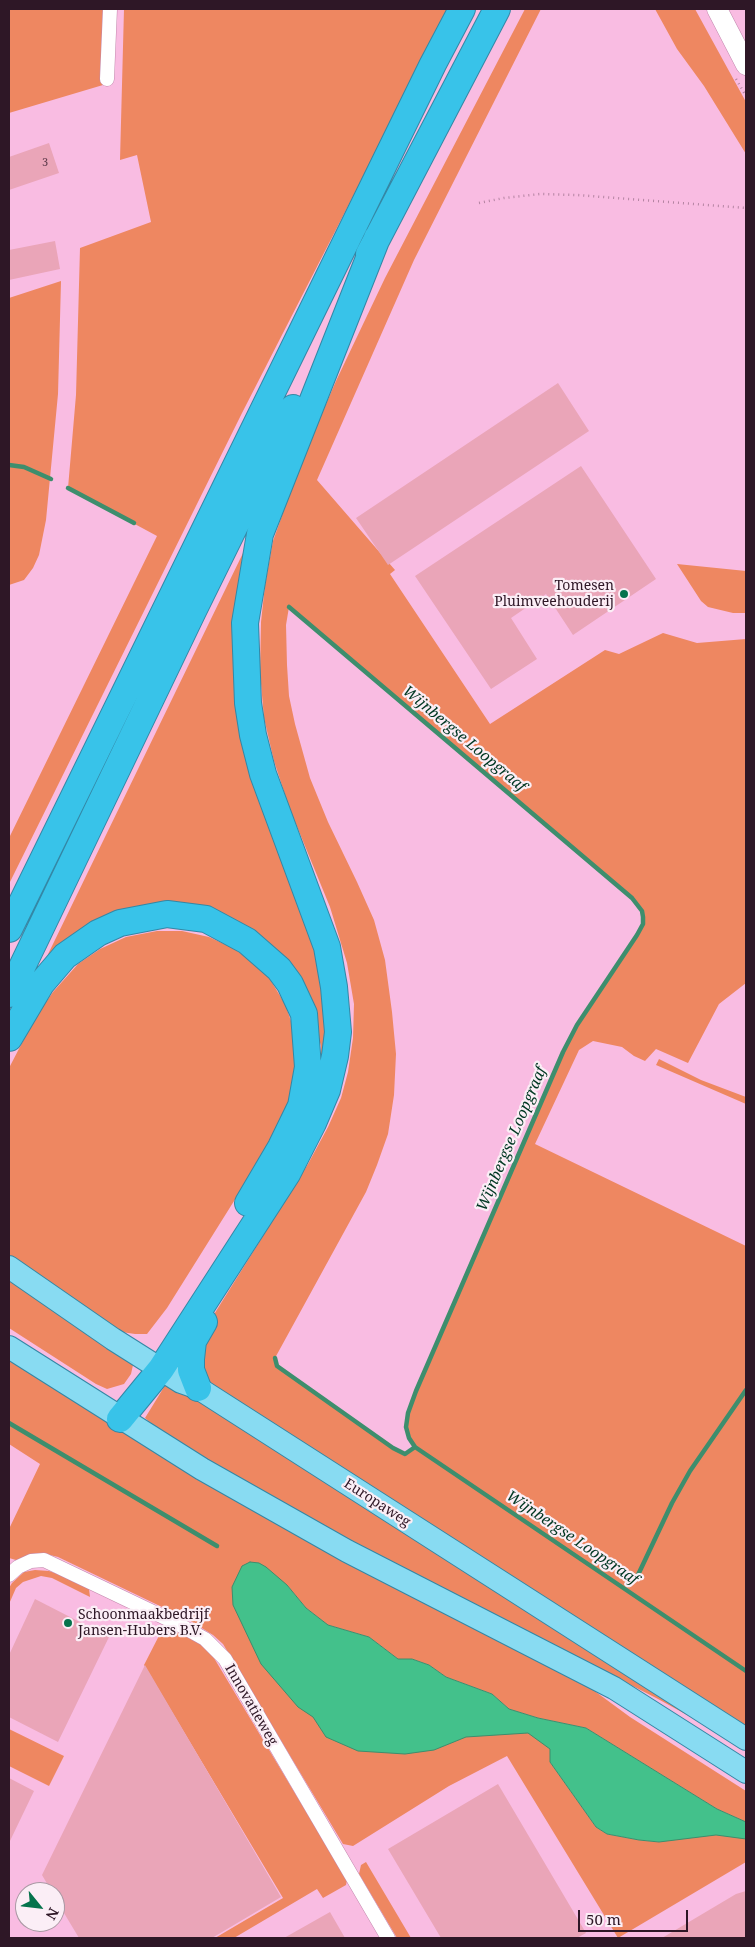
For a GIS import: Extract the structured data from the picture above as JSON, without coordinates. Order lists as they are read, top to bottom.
{
  "streets": {
    "main road": ["Europaweg"],
    "street": ["Innovatieweg"]
  },
  "water": ["Wijnbergse Loopgraaf"],
  "places": ["Tomesen Pluimveehouderij", "Schoonmaakbedrijf Jansen-Hubers B.V."],
  "house_numbers": ["3"],
  "scale_bar": "50 m",
  "north": "bottom right"
}
